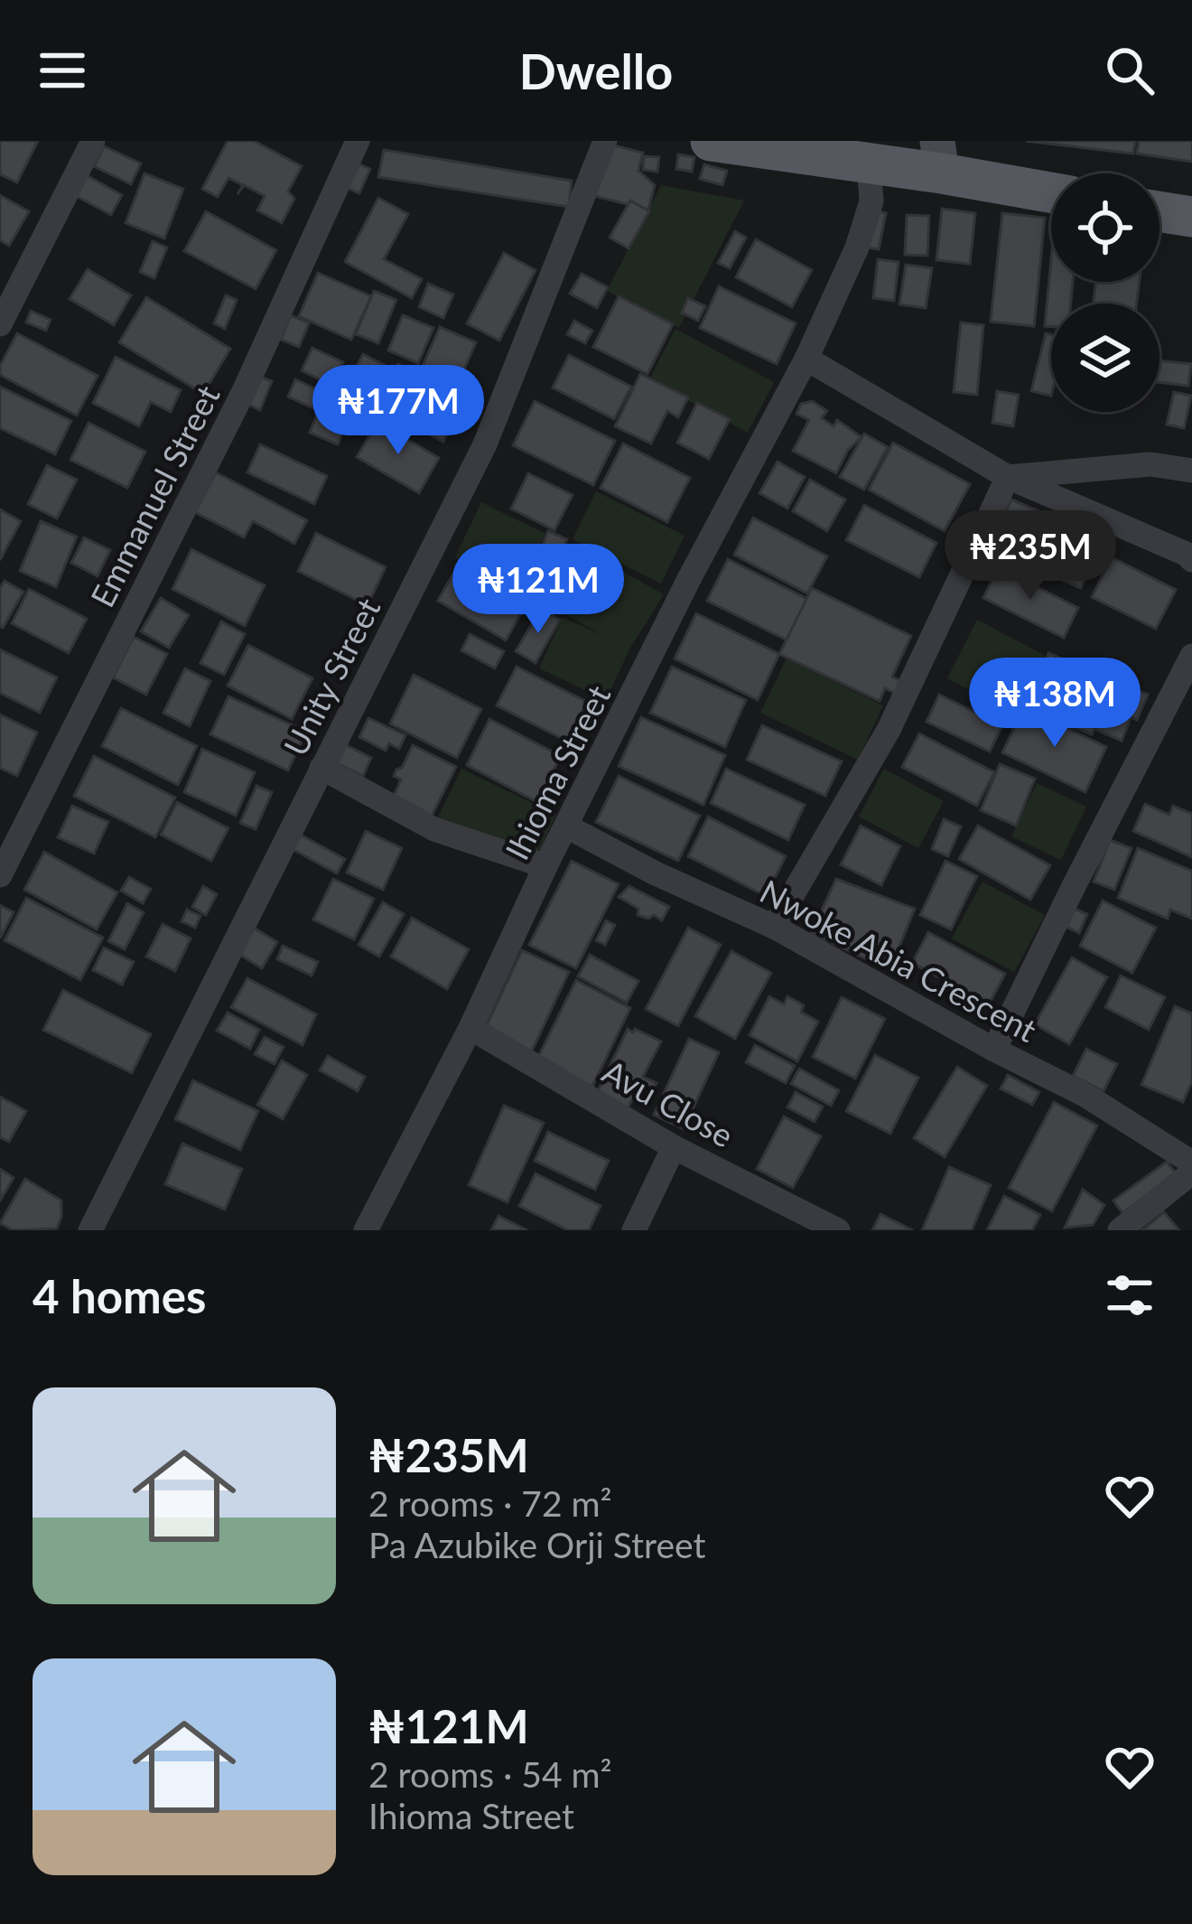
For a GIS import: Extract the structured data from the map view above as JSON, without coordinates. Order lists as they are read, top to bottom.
{
  "streets": {
    "street": [
      "Emmanuel Street",
      "Unity Street",
      "Ihioma Street",
      "Nwoke Abia Crescent",
      "Avu Close"
    ]
  },
  "crossings": [
    ["Ihioma Street", "Nwoke Abia Crescent"],
    ["Ihioma Street", "Avu Close"]
  ],
  "page": {
    "header": "Dwello",
    "price": [
      "₦177M",
      "₦235M",
      "₦121M",
      "₦138M"
    ],
    "heading": "4 homes",
    "list": [
      {
        "name": "₦235M",
        "note": "2 rooms · 72 m² · Pa Azubike Orji Street"
      },
      {
        "name": "₦121M",
        "note": "2 rooms · 54 m² · Ihioma Street"
      }
    ]
  }
}
